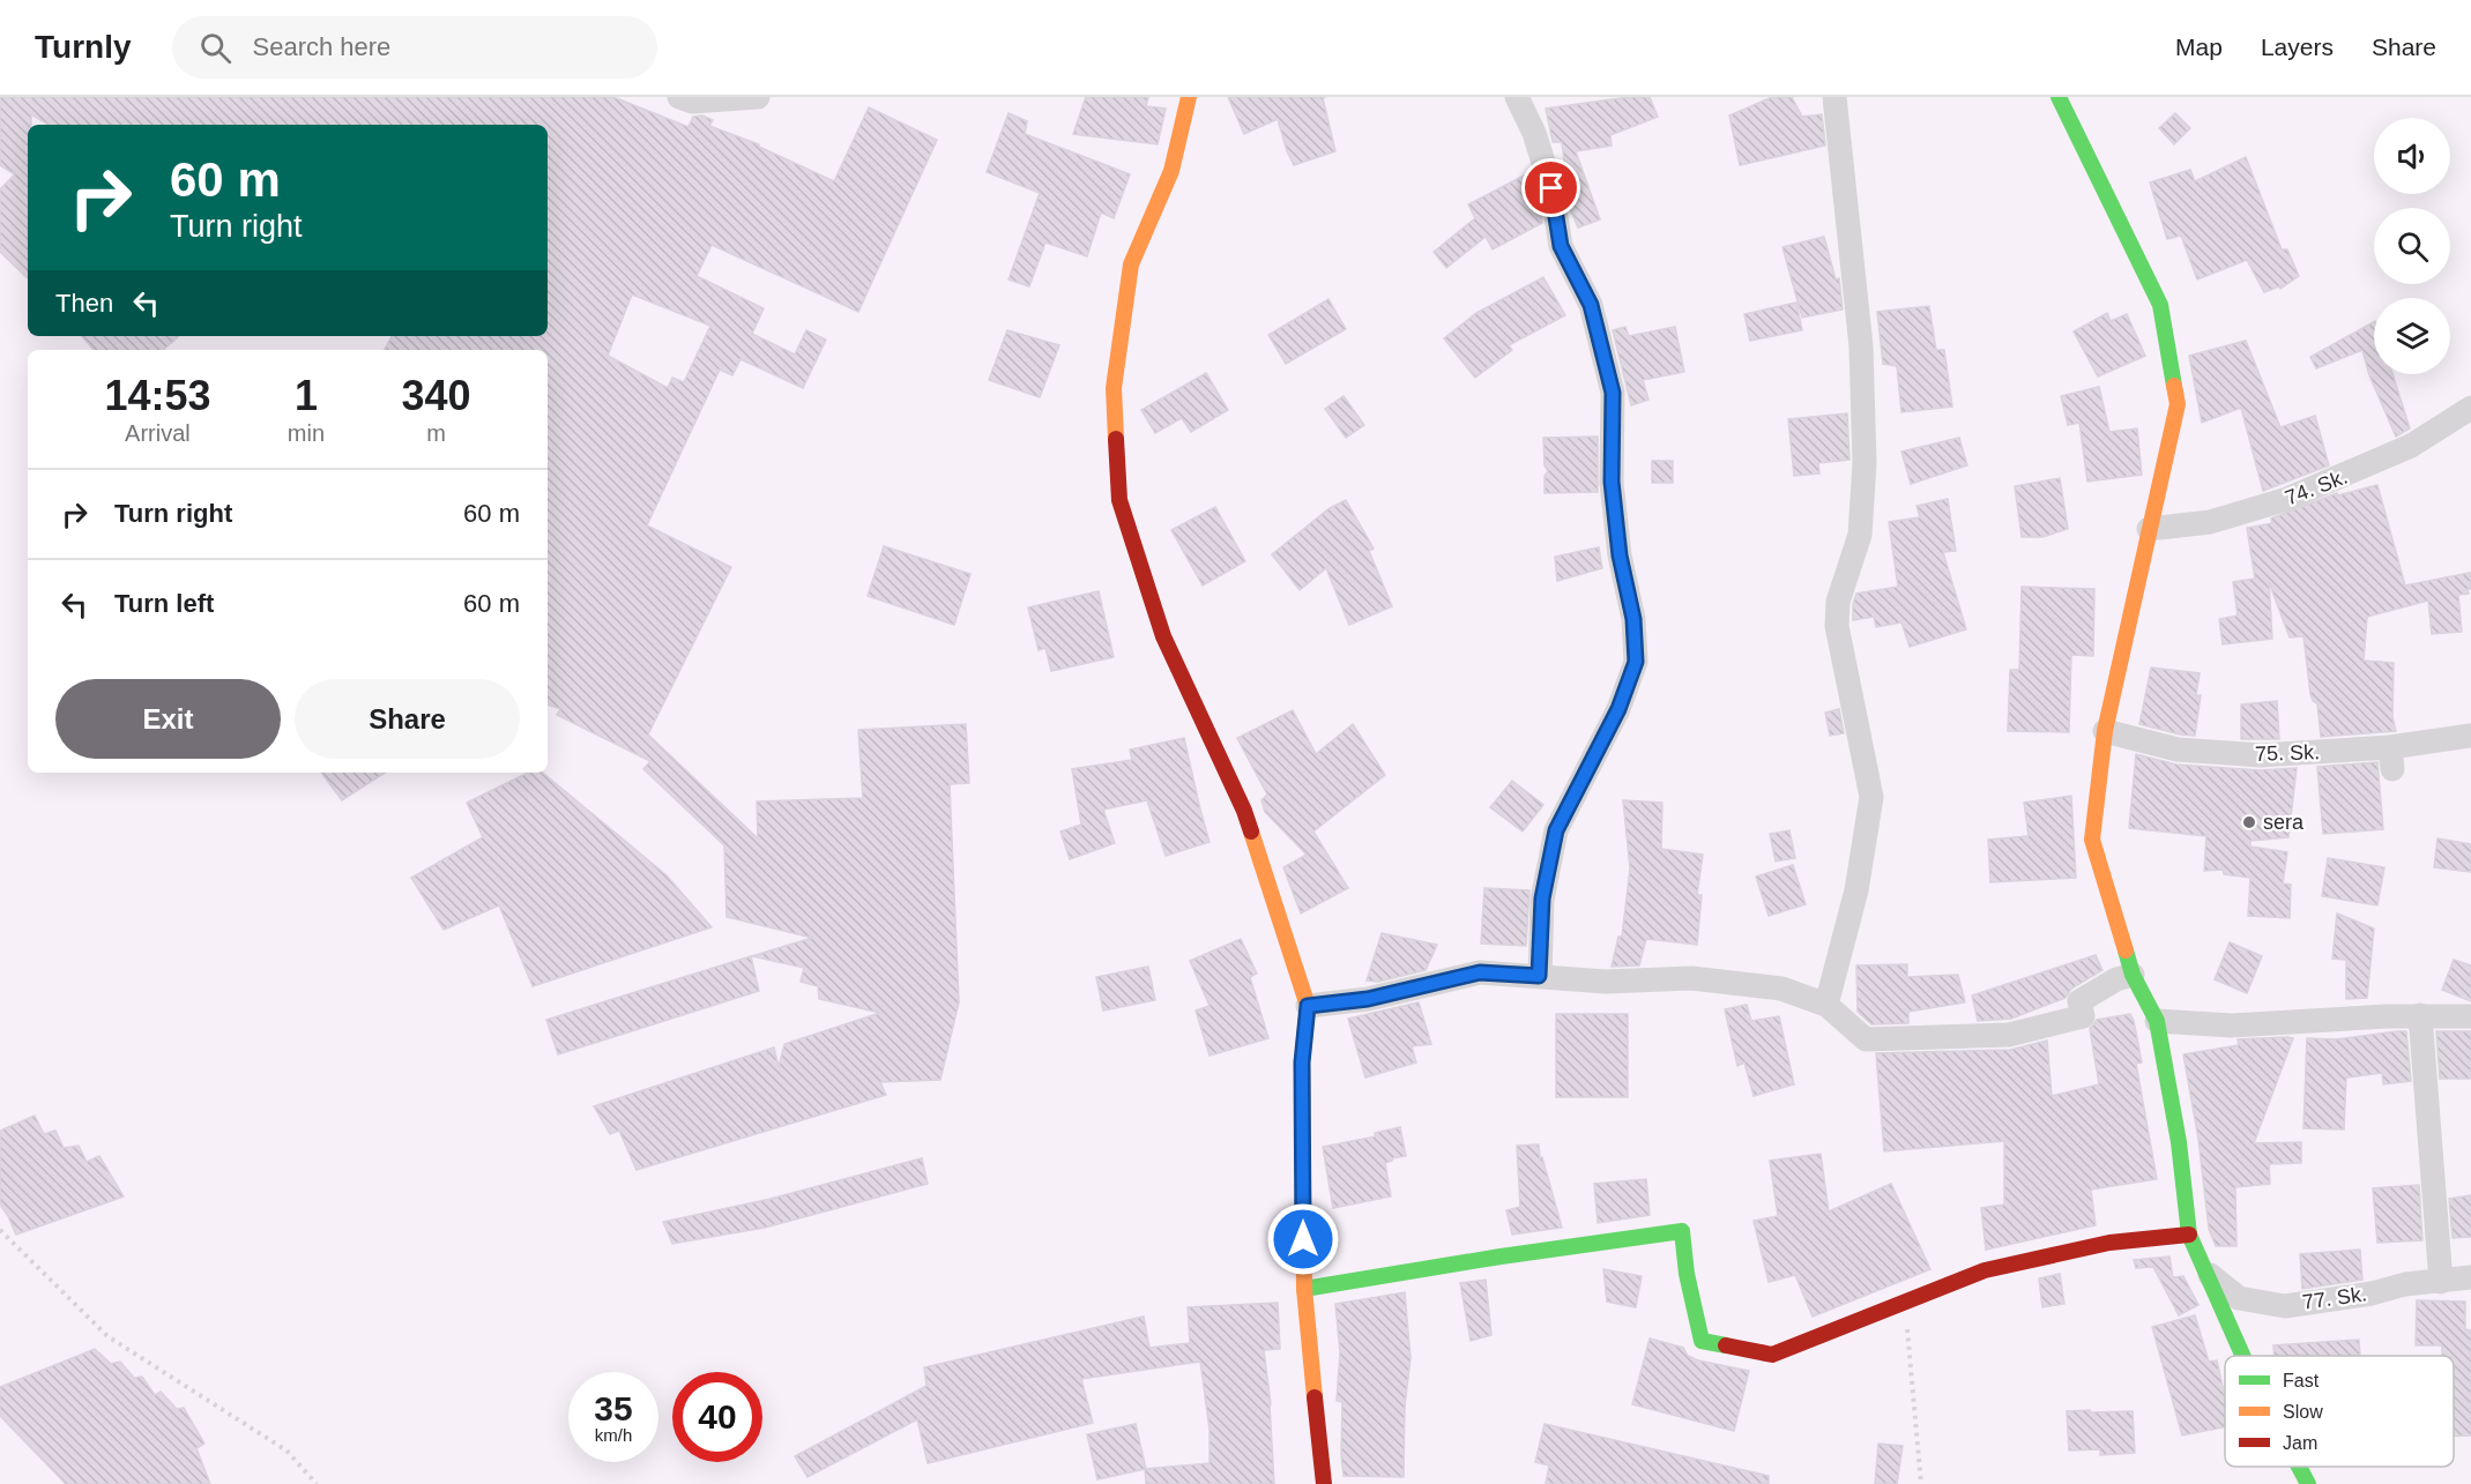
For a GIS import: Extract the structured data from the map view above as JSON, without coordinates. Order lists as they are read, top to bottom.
{
  "streets": {
    "street": ["74. Sk.", "75. Sk.", "77. Sk."]
  },
  "places": ["sera"],
  "legend": ["Fast", "Slow", "Jam"],
  "page": {
    "header": "Turnly",
    "search": "Search here",
    "nav": ["Map", "Layers", "Share"],
    "turn": ["60 m", "Turn right"],
    "then": "Then",
    "eta": [
      "14:53",
      "Arrival",
      "1",
      "min",
      "340",
      "m"
    ],
    "list": [
      {
        "name": "Turn right",
        "value": "60 m"
      },
      {
        "name": "Turn left",
        "value": "60 m"
      }
    ],
    "buttons": ["Exit", "Share"],
    "speed": "35 km/h",
    "limit": "40"
  }
}
